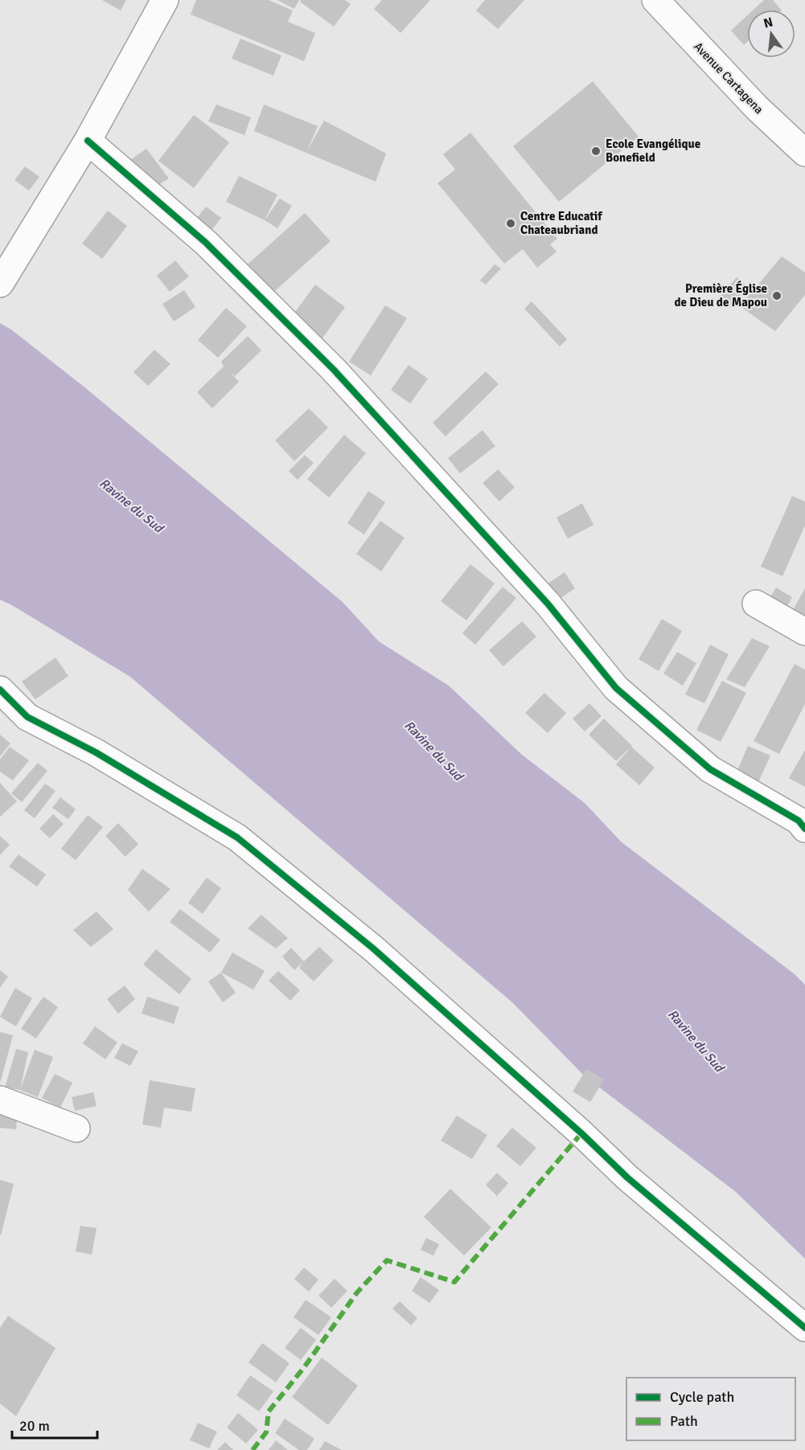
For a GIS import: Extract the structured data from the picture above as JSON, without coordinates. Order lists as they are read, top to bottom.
{
  "streets": {
    "street": ["Avenue Cartagena"]
  },
  "water": ["Ravine du Sud"],
  "places": ["Ecole Evangélique Bonefield", "Centre Educatif Chateaubriand", "Première Église de Dieu de Mapou"],
  "legend": ["Cycle path", "Path"],
  "scale_bar": "20 m",
  "north": "top"
}
